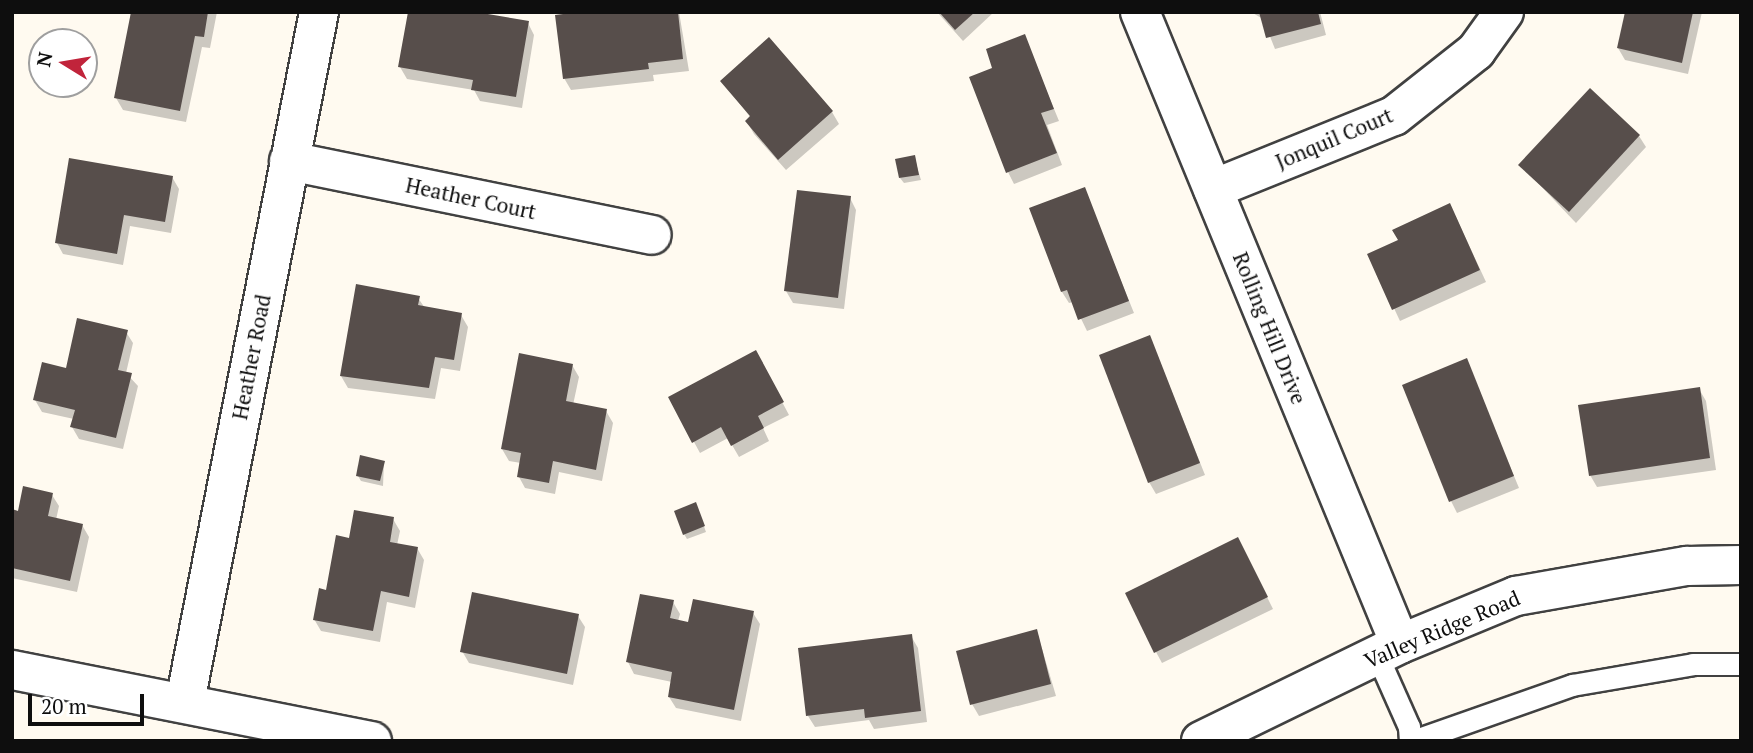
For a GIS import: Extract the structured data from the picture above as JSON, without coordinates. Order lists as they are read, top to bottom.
{
  "streets": {
    "street": [
      "Jonquil Court",
      "Heather Court",
      "Rolling Hill Drive",
      "Heather Road",
      "Valley Ridge Road"
    ]
  },
  "crossings": [
    ["Jonquil Court", "Rolling Hill Drive"],
    ["Heather Court", "Heather Road"],
    ["Rolling Hill Drive", "Valley Ridge Road"]
  ],
  "scale_bar": "20 m",
  "north": "left"
}
